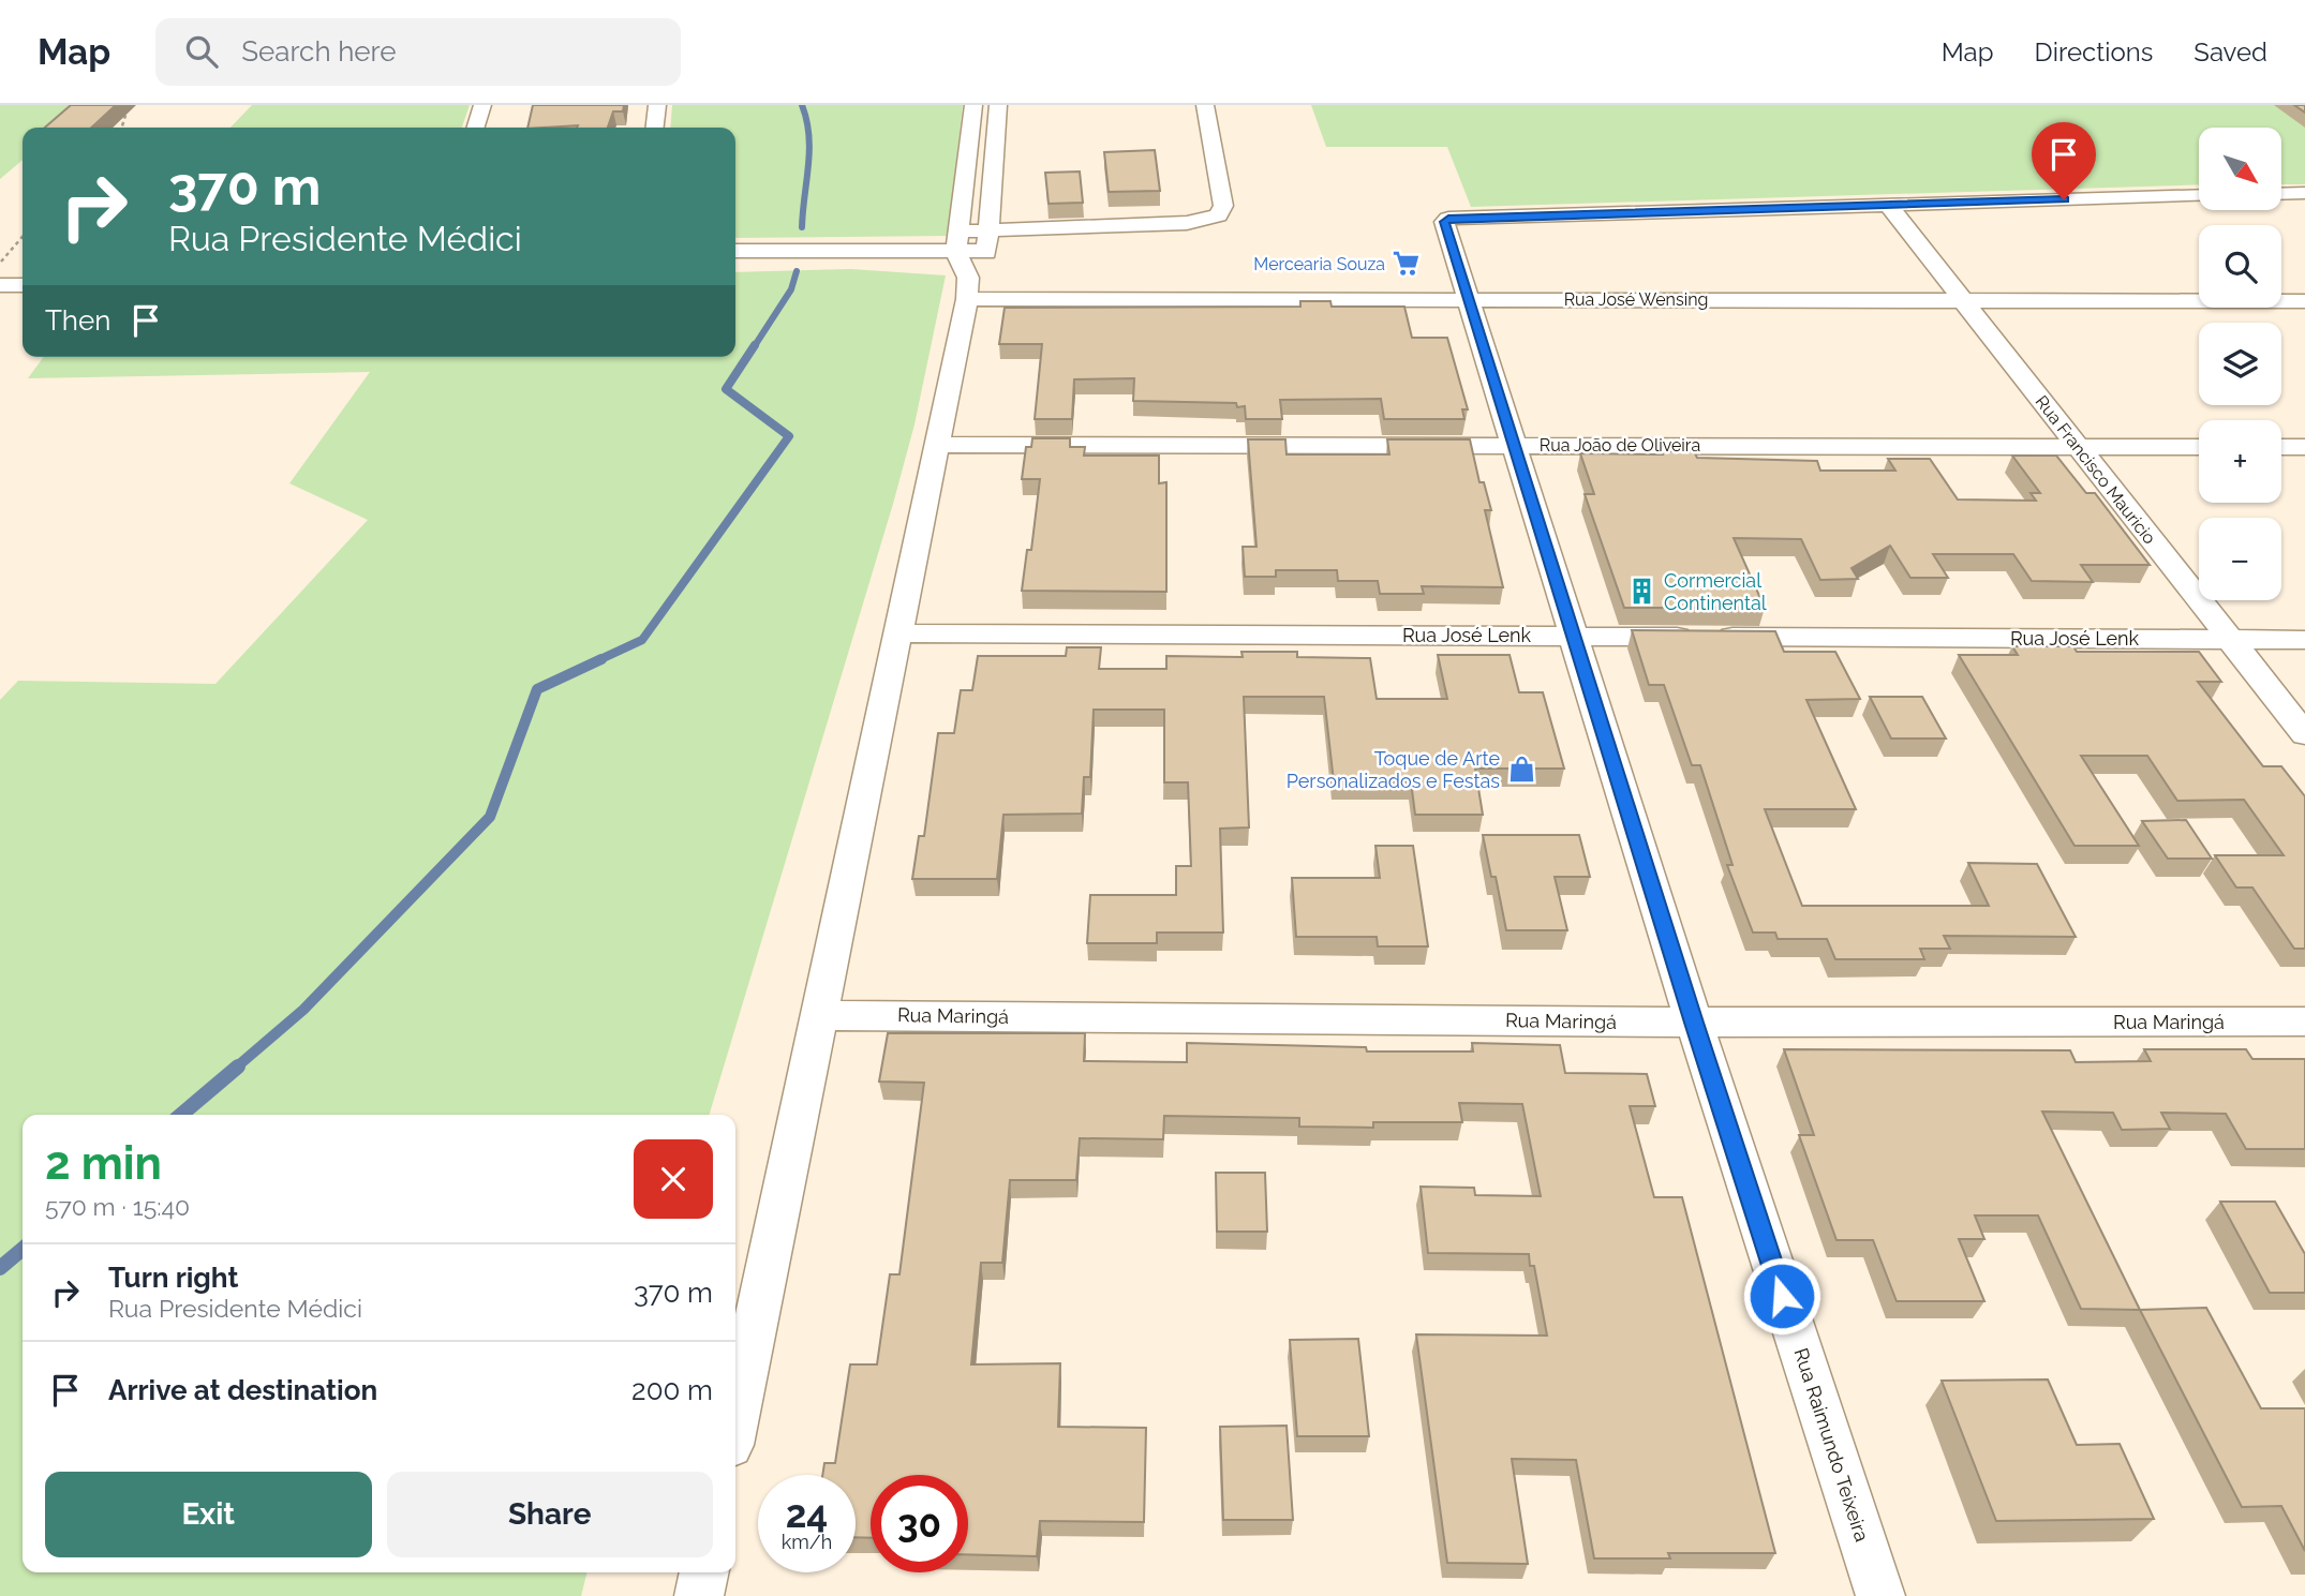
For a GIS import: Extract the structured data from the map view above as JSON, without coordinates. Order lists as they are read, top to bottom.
{
  "streets": {
    "street": [
      "Rua José Wensing",
      "Rua João de Oliveira",
      "Rua Francisco Mauricio",
      "Rua José Lenk",
      "Rua Maringá",
      "Rua Raimundo Teixeira"
    ]
  },
  "crossings": [
    ["Rua José Wensing", "Rua Francisco Mauricio"],
    ["Rua José Wensing", "Rua Raimundo Teixeira"],
    ["Rua João de Oliveira", "Rua Francisco Mauricio"],
    ["Rua João de Oliveira", "Rua Raimundo Teixeira"],
    ["Rua Francisco Mauricio", "Rua José Lenk"],
    ["Rua Francisco Mauricio", "Rua Raimundo Teixeira"],
    ["Rua José Lenk", "Rua Raimundo Teixeira"],
    ["Rua Maringá", "Rua Raimundo Teixeira"]
  ],
  "places": {
    "supermarket": ["Mercearia Souza"],
    "building": ["Cormercial Continental"],
    "shop": ["Toque de Arte Personalizados e Festas"]
  },
  "north": "bottom right",
  "page": {
    "header": "Map",
    "search": "Search here",
    "nav": ["Map", "Directions", "Saved"],
    "map_buttons": ["+", "−"],
    "turn": ["370 m", "Rua Presidente Médici"],
    "then": "Then",
    "heading": ["2 min", "570 m · 15:40"],
    "list": [
      {
        "name": "Turn right",
        "note": "Rua Presidente Médici",
        "value": "370 m"
      },
      {
        "name": "Arrive at destination",
        "value": "200 m"
      }
    ],
    "buttons": ["Exit", "Share"],
    "speed": "24 km/h",
    "limit": "30"
  }
}
